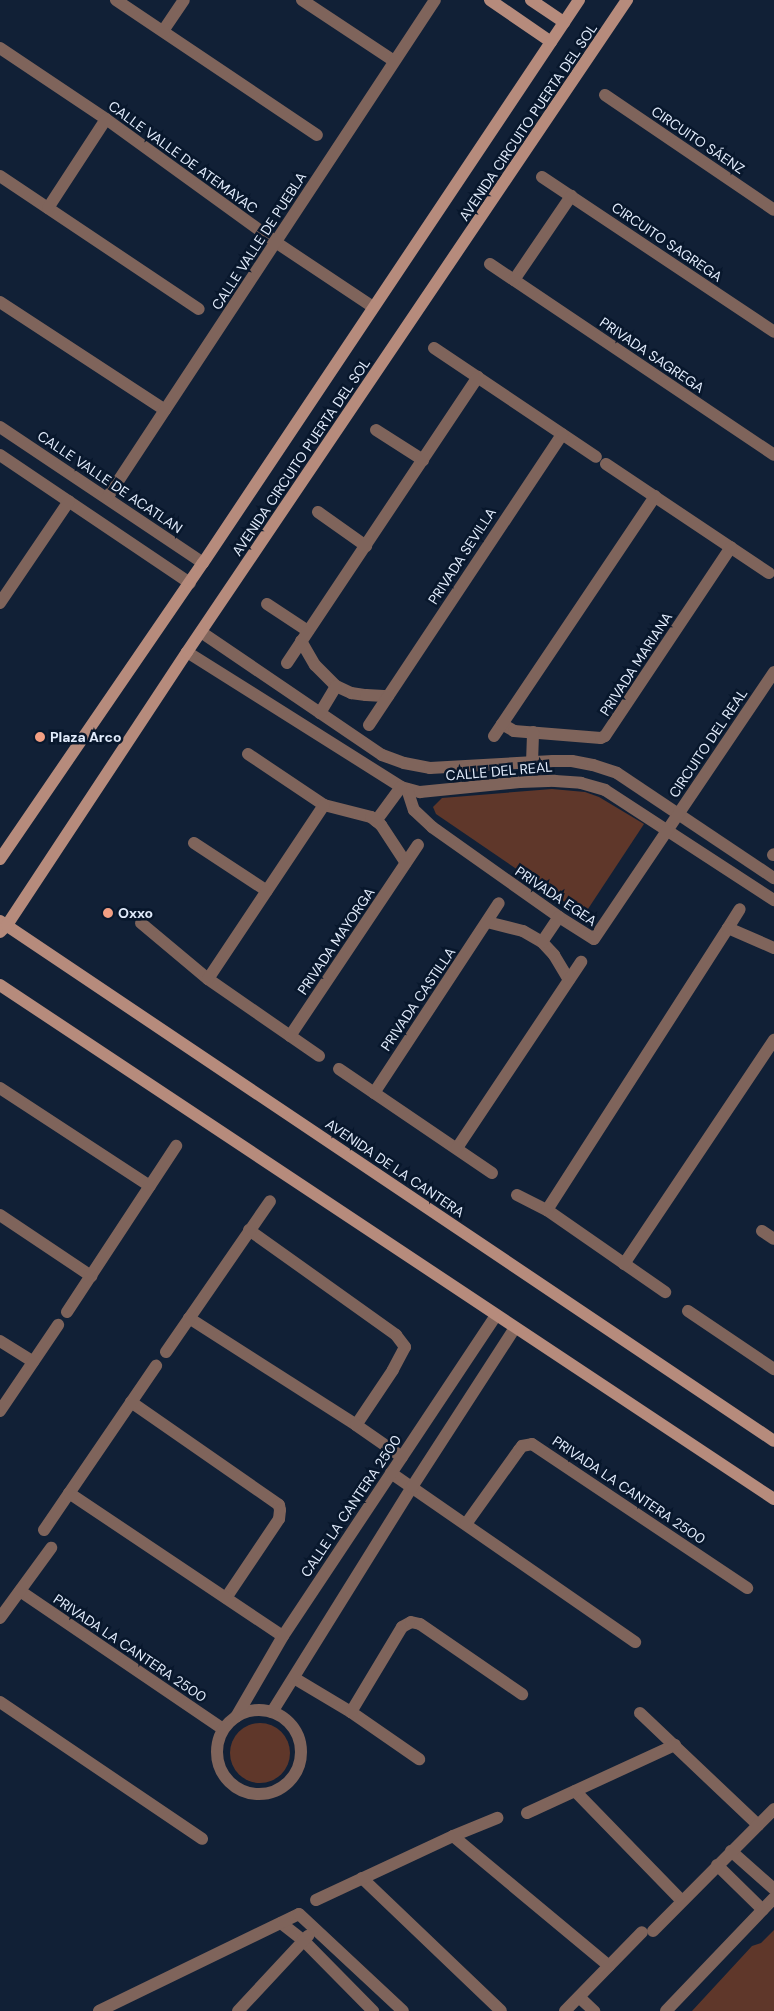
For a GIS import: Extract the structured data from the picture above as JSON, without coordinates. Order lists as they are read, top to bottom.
{
  "streets": {
    "street": [
      "AVENIDA CIRCUITO PUERTA DEL SOL",
      "CIRCUITO SÁENZ",
      "CALLE VALLE DE ATEMAYAC",
      "CALLE VALLE DE PUEBLA",
      "CIRCUITO SAGREGA",
      "PRIVADA SAGREGA",
      "CALLE VALLE DE ACATLAN",
      "PRIVADA SEVILLA",
      "PRIVADA MARIANA",
      "CIRCUITO DEL REAL",
      "CALLE DEL REAL",
      "PRIVADA EGEA",
      "PRIVADA MAYORGA",
      "PRIVADA CASTILLA",
      "AVENIDA DE LA CANTERA",
      "PRIVADA LA CANTERA 2500",
      "CALLE LA CANTERA 2500"
    ]
  },
  "crossings": [
    ["AVENIDA CIRCUITO PUERTA DEL SOL", "CALLE VALLE DE ATEMAYAC"],
    ["AVENIDA CIRCUITO PUERTA DEL SOL", "CALLE VALLE DE ACATLAN"],
    ["AVENIDA CIRCUITO PUERTA DEL SOL", "CALLE DEL REAL"],
    ["AVENIDA CIRCUITO PUERTA DEL SOL", "AVENIDA DE LA CANTERA"],
    ["CALLE VALLE DE ATEMAYAC", "CALLE VALLE DE PUEBLA"],
    ["CALLE VALLE DE PUEBLA", "CALLE VALLE DE ACATLAN"],
    ["CIRCUITO DEL REAL", "CALLE DEL REAL"],
    ["CIRCUITO DEL REAL", "PRIVADA EGEA"],
    ["CALLE DEL REAL", "PRIVADA EGEA"],
    ["PRIVADA LA CANTERA 2500", "CALLE LA CANTERA 2500"]
  ],
  "places": ["Plaza Arco", "Oxxo"]
}
